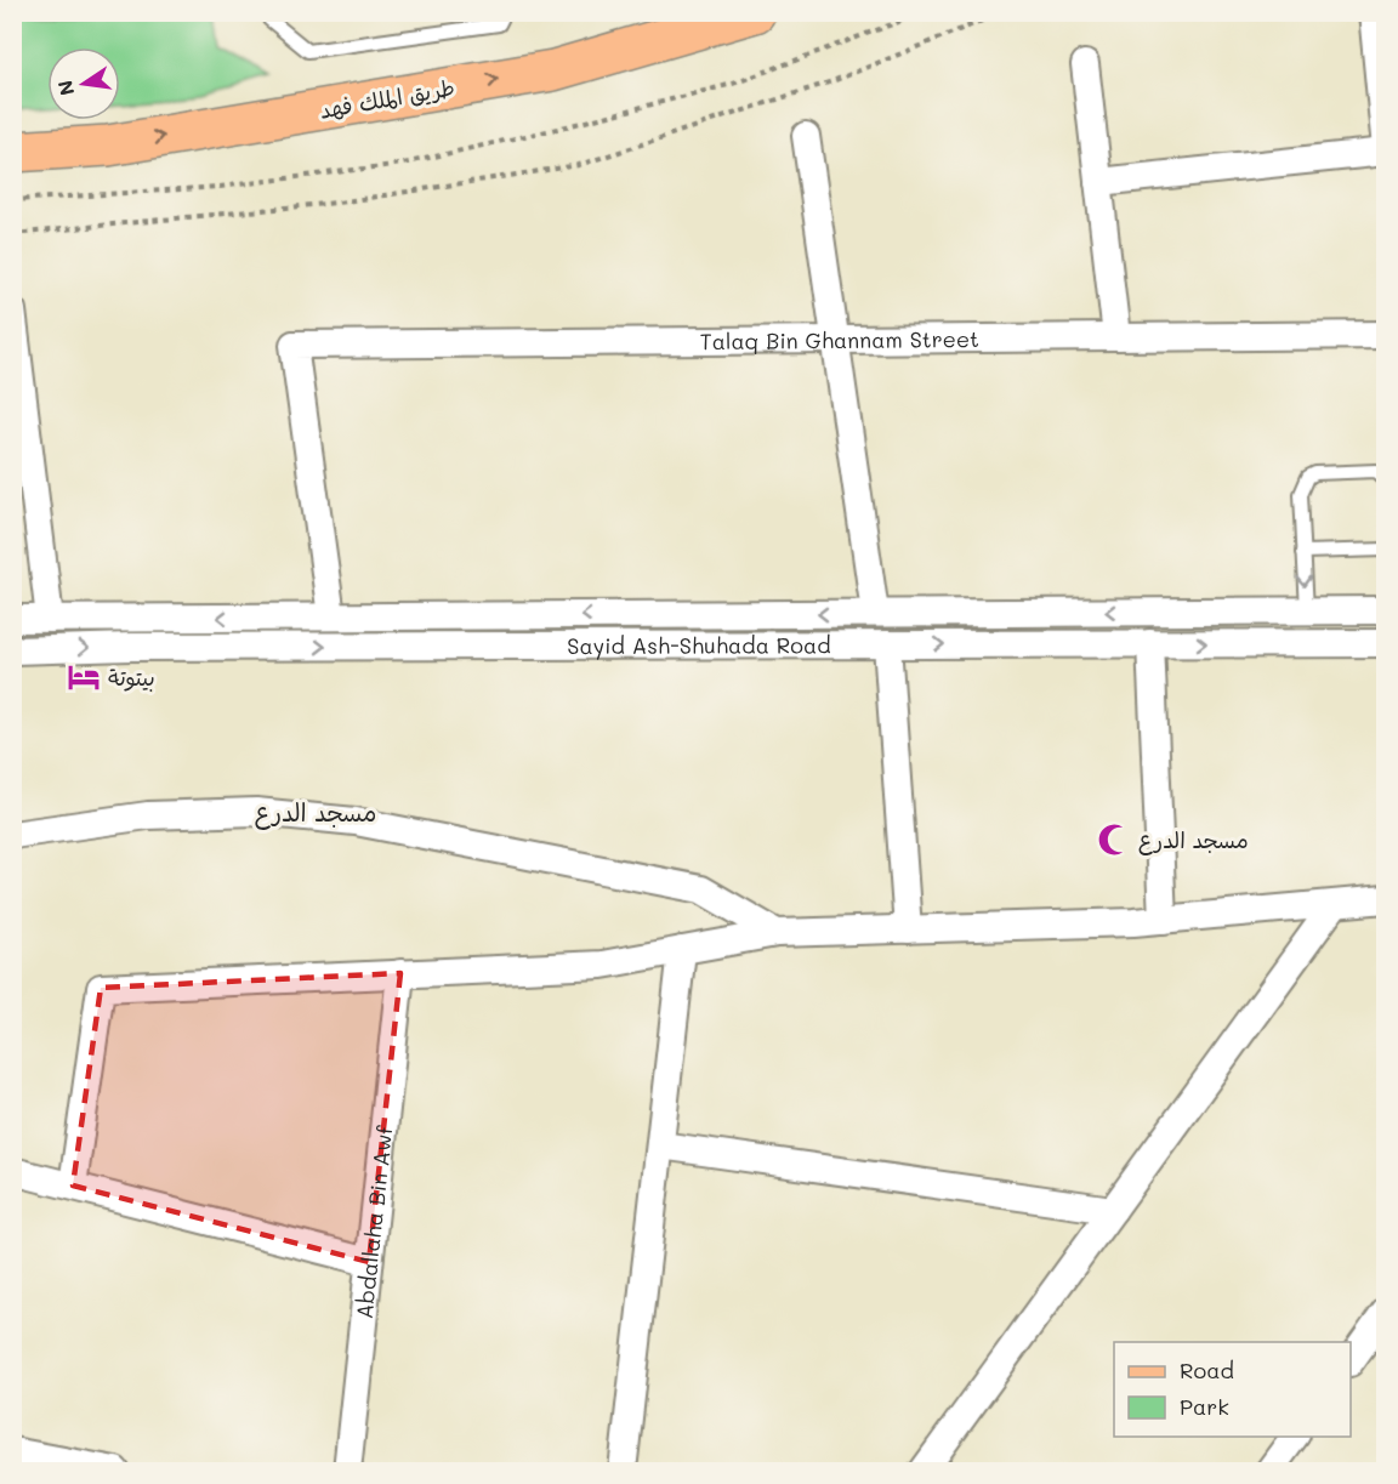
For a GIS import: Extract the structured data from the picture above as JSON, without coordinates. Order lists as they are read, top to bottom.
{
  "streets": {
    "main road": ["طريق الملك فهد"],
    "street": ["Talaq Bin Ghannam Street", "Sayid Ash-Shuhada Road", "Abdallaha Bin Awf"]
  },
  "crossings": [
    ["Talaq Bin Ghannam Street", "Sayid Ash-Shuhada Road"]
  ],
  "one_way": ["طريق الملك فهد"],
  "districts": ["مسجد الدرع"],
  "places": {
    "hotel": ["بيتوتة"],
    "mosque": ["مسجد الدرع"]
  },
  "legend": ["Road", "Park"],
  "north": "left"
}
